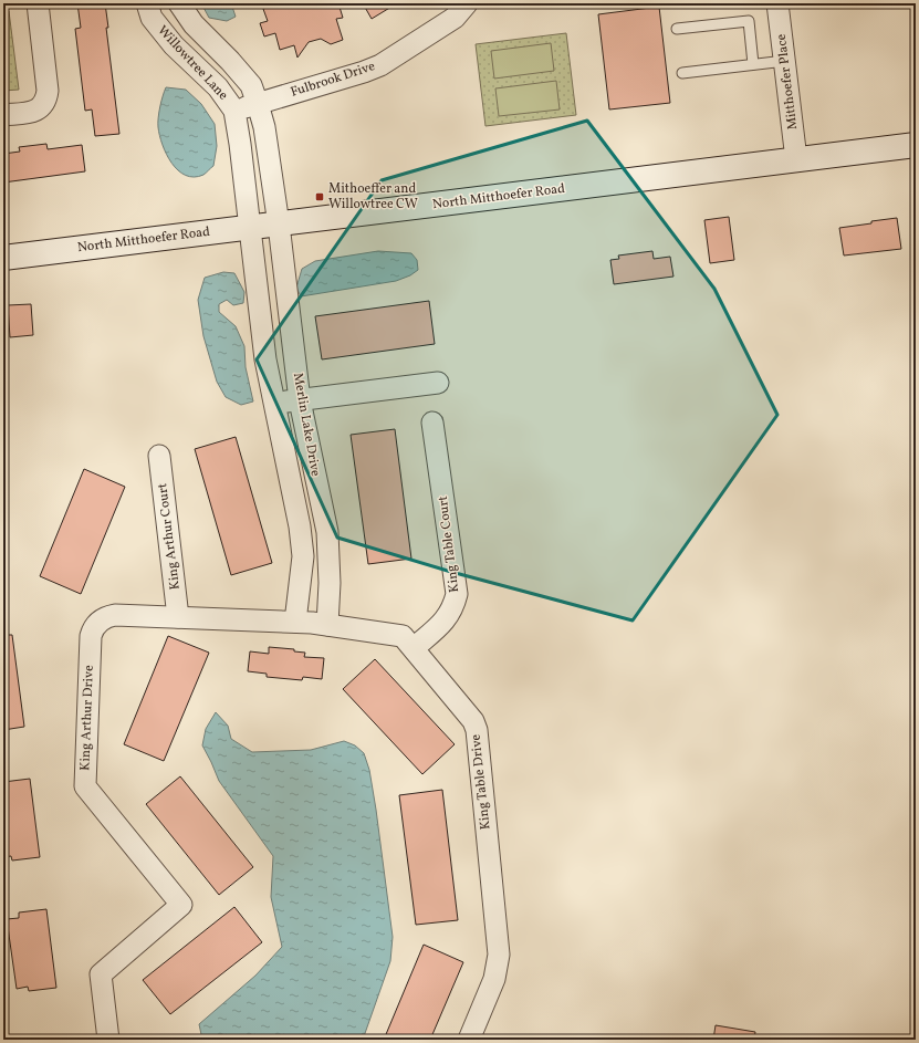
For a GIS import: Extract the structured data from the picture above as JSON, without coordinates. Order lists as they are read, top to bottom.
{
  "streets": {
    "main road": ["North Mitthoefer Road"],
    "street": [
      "Willowtree Lane",
      "Fulbrook Drive",
      "Mitthoefer Place",
      "Merlin Lake Drive",
      "King Arthur Court",
      "King Table Court",
      "King Arthur Drive",
      "King Table Drive"
    ]
  },
  "crossings": [
    ["Willowtree Lane", "Fulbrook Drive"],
    ["Willowtree Lane", "North Mitthoefer Road"],
    ["Willowtree Lane", "Merlin Lake Drive"],
    ["Mitthoefer Place", "North Mitthoefer Road"],
    ["North Mitthoefer Road", "Merlin Lake Drive"],
    ["Merlin Lake Drive", "King Arthur Drive"],
    ["Merlin Lake Drive", "King Table Drive"],
    ["King Arthur Court", "King Arthur Drive"],
    ["King Table Court", "King Table Drive"],
    ["King Arthur Drive", "King Table Drive"]
  ],
  "places": {
    "transit": ["Mithoeffer and Willowtree CW"]
  }
}
